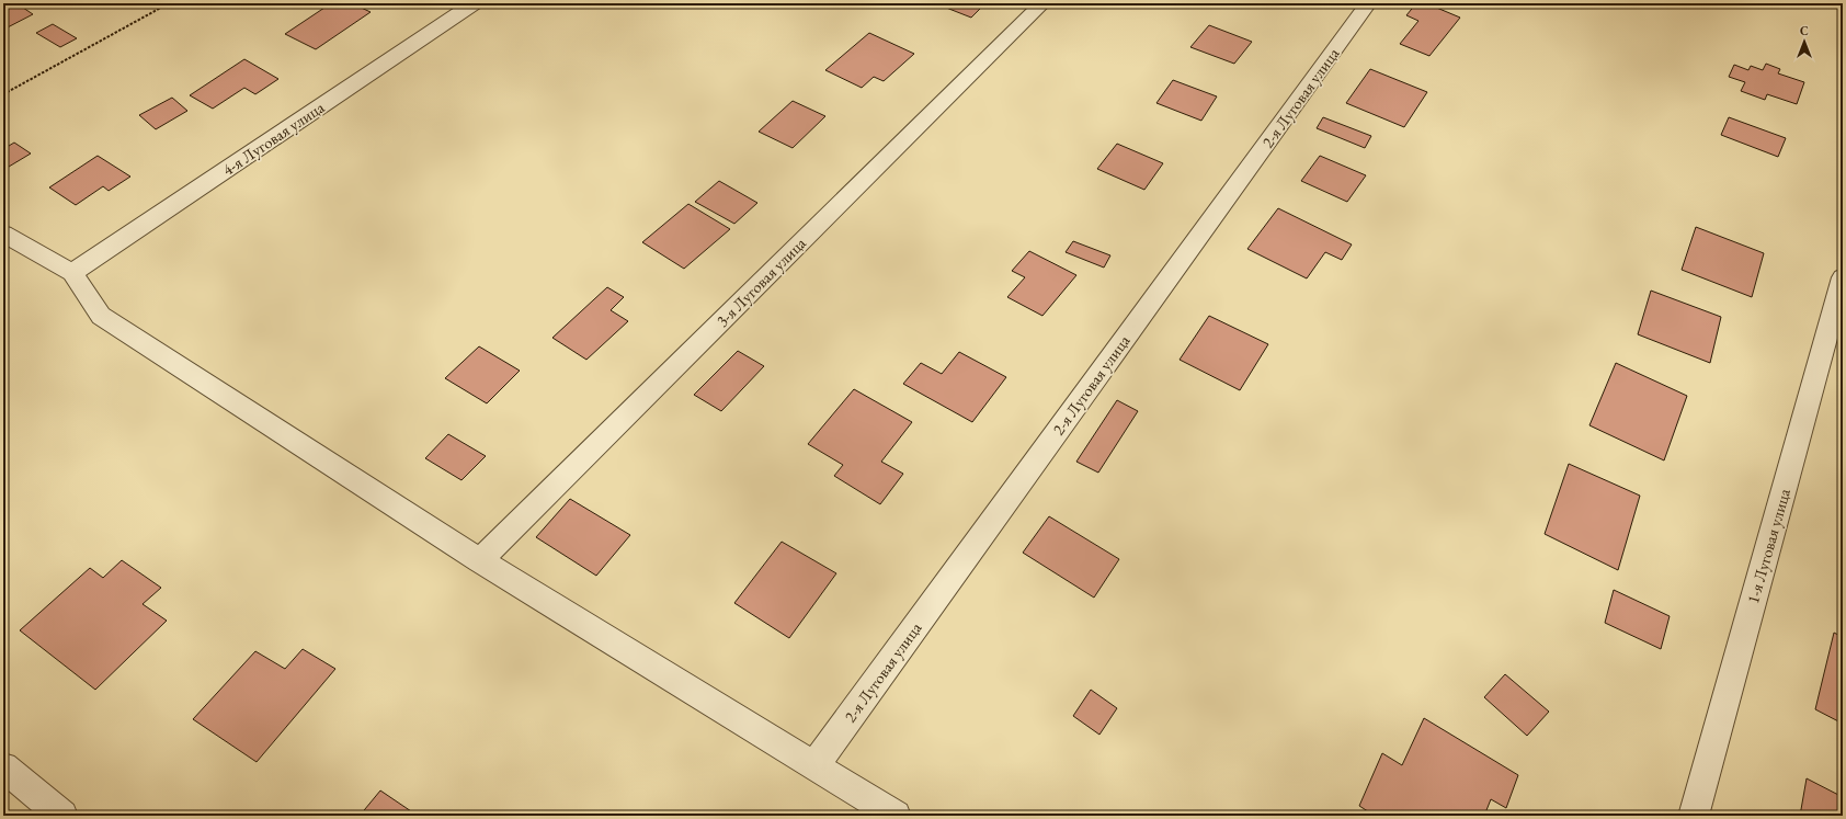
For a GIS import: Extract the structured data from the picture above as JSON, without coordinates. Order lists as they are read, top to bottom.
{
  "streets": {
    "street": [
      "2-я Луговая улица",
      "4-я Луговая улица",
      "3-я Луговая улица",
      "1-я Луговая улица"
    ]
  },
  "north": "top"
}
